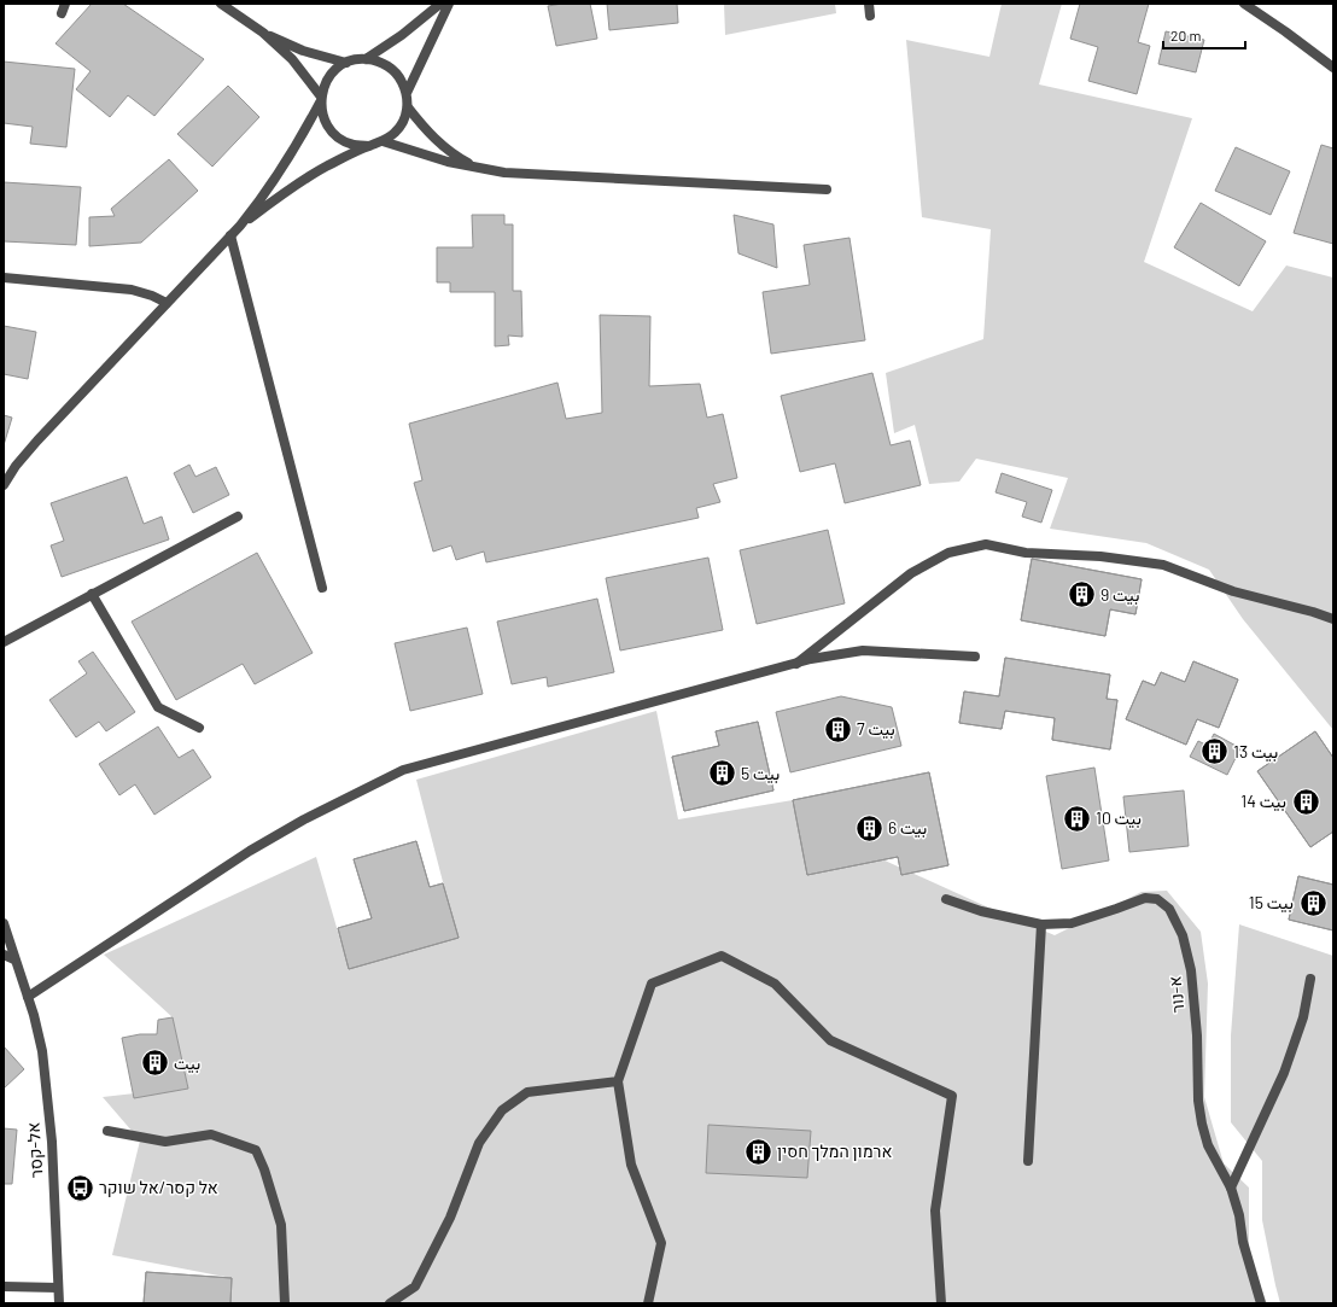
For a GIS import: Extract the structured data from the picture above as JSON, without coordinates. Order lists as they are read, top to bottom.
{
  "streets": {
    "street": ["א-נור", "אל-קסר"]
  },
  "places": {
    "building": [
      "بيت 9",
      "بيت 7",
      "بيت 13",
      "بيت 5",
      "بيت 14",
      "بيت 10",
      "بيت 6",
      "بيت 15",
      "بيت",
      "ארמון המלך חסין"
    ],
    "bus stop": ["אל קסר/אל שוקר"]
  },
  "scale_bar": "20 m"
}
